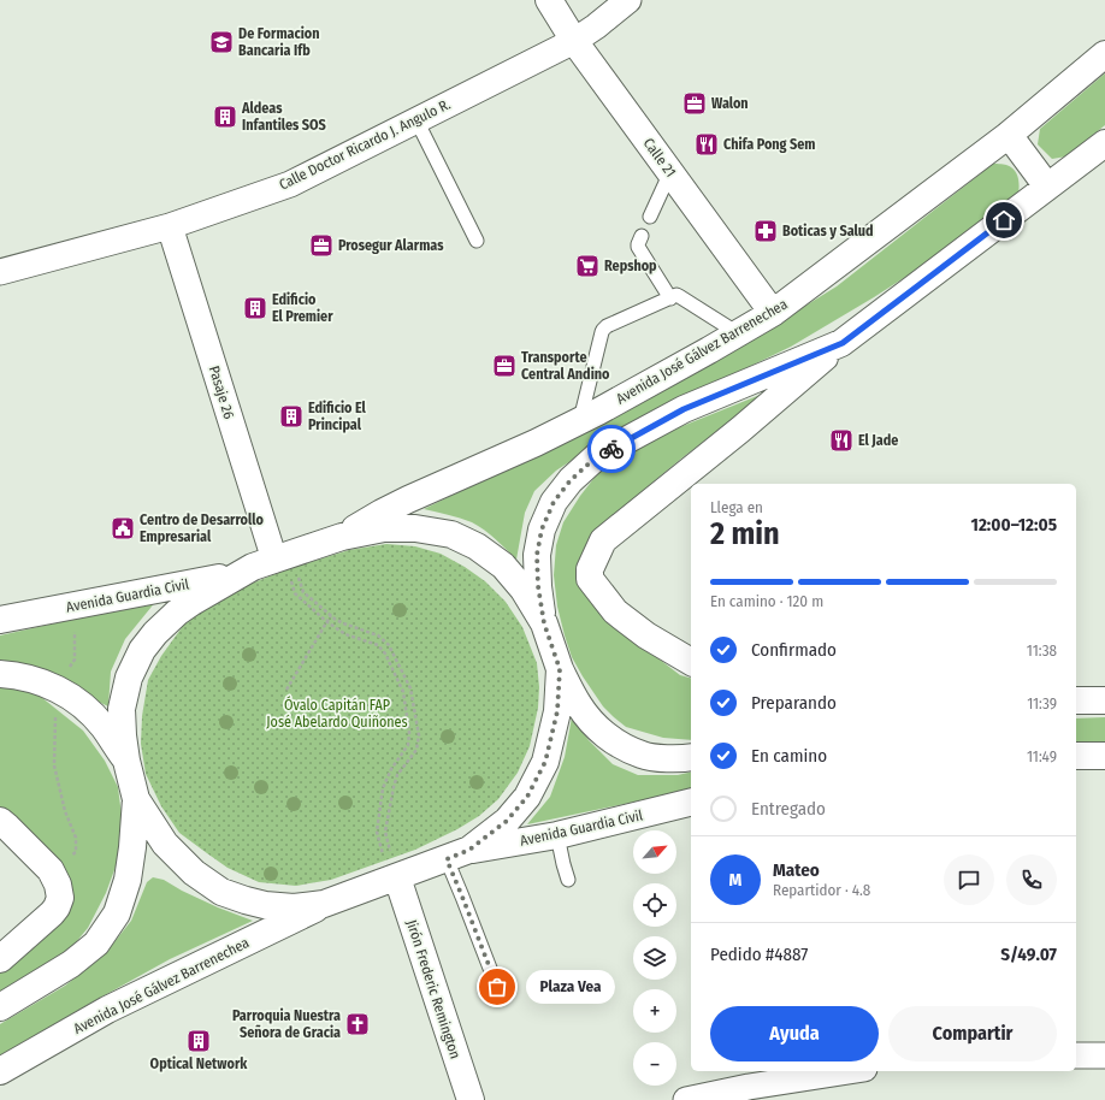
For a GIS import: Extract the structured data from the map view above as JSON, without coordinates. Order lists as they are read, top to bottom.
{
  "streets": {
    "main road": [
      "Calle 21",
      "Avenida José Gálvez Barrenechea",
      "Avenida Guardia Civil",
      "Jirón Frederic Remington"
    ],
    "street": ["Calle Doctor Ricardo J. Angulo R.", "Pasaje 26"]
  },
  "crossings": [
    ["Calle Doctor Ricardo J. Angulo R.", "Calle 21"],
    ["Calle Doctor Ricardo J. Angulo R.", "Pasaje 26"],
    ["Calle 21", "Avenida José Gálvez Barrenechea"],
    ["Pasaje 26", "Avenida Guardia Civil"]
  ],
  "parks": ["Óvalo Capitán FAP José Abelardo Quiñones"],
  "places": {
    "school or university": ["De Formacion Bancaria Ifb"],
    "office": ["Walon", "Prosegur Alarmas", "Transporte Central Andino"],
    "building": [
      "Aldeas Infantiles SOS",
      "Edificio El Premier",
      "Edificio El Principal",
      "Optical Network"
    ],
    "restaurant": ["Chifa Pong Sem", "El Jade"],
    "pharmacy": ["Boticas y Salud"],
    "supermarket": ["Repshop"],
    "public building": ["Centro de Desarrollo Empresarial"],
    "other": ["Plaza Vea"],
    "church": ["Parroquia Nuestra Señora de Gracia"]
  },
  "north": "top right",
  "page": {
    "heading": ["2 min", "Llega en", "12:00–12:05"],
    "panel": [
      "Mateo",
      "Repartidor · 4.8",
      "Pedido #4887",
      "S/49.07"
    ],
    "bar": "En camino · 120 m",
    "list": [
      ["Confirmado", "11:38"],
      ["Preparando", "11:39"],
      ["En camino", "11:49"],
      "Entregado"
    ],
    "map_buttons": ["+", "−"],
    "round": "M",
    "bubble": "Plaza Vea",
    "buttons": ["Ayuda", "Compartir"]
  }
}
